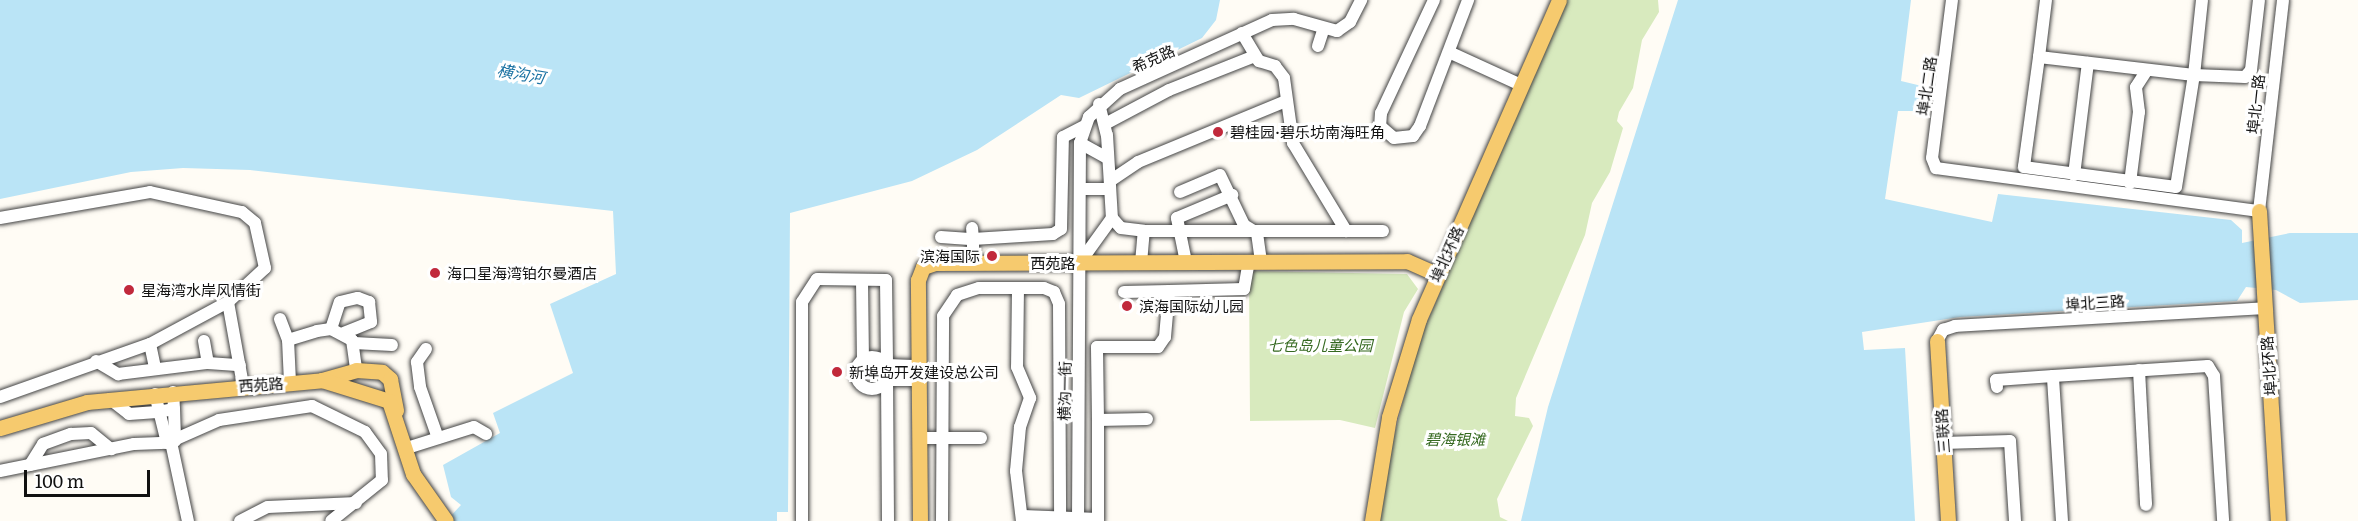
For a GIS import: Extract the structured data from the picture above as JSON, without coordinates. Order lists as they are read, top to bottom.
{
  "streets": {
    "main road": ["埠北环路", "西苑路", "三联路"],
    "street": [
      "希克路",
      "埠北二路",
      "埠北一路",
      "埠北三路",
      "横沟一街"
    ]
  },
  "crossings": [
    ["希克路", "西苑路"],
    ["希克路", "横沟一街"],
    ["埠北二路", "埠北一路"],
    ["埠北二路", "埠北环路"],
    ["埠北一路", "埠北环路"],
    ["埠北环路", "西苑路"],
    ["埠北环路", "埠北三路"],
    ["西苑路", "横沟一街"],
    ["埠北三路", "三联路"]
  ],
  "water": ["横沟河"],
  "parks": ["七色岛儿童公园", "碧海银滩"],
  "places": [
    "碧桂园·碧乐坊南海旺角",
    "滨海国际",
    "海口星海湾铂尔曼酒店",
    "星海湾水岸风情街",
    "滨海国际幼儿园",
    "新埠岛开发建设总公司"
  ],
  "scale_bar": "100 m"
}
